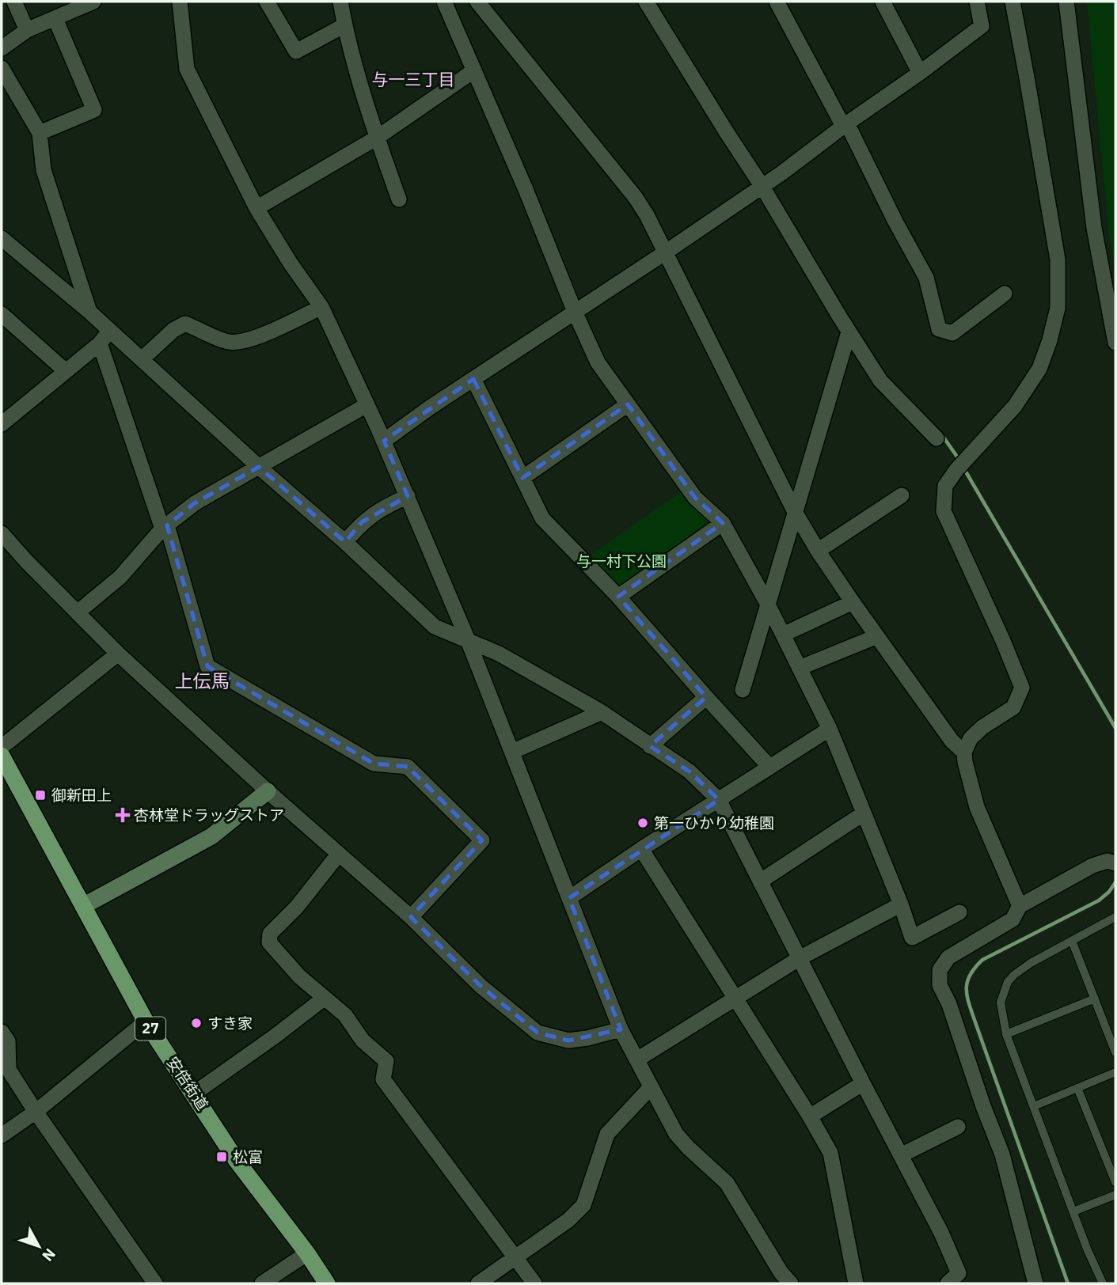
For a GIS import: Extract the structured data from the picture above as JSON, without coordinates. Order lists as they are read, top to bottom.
{
  "streets": {
    "main road": ["27", "安倍街道"]
  },
  "districts": ["与一三丁目", "上伝馬"],
  "parks": ["与一村下公園"],
  "places": {
    "transit": ["御新田上", "松富"],
    "health": ["杏林堂ドラッグストア"],
    "other": ["第一ひかり幼稚園", "すき家"]
  },
  "north": "bottom right"
}
